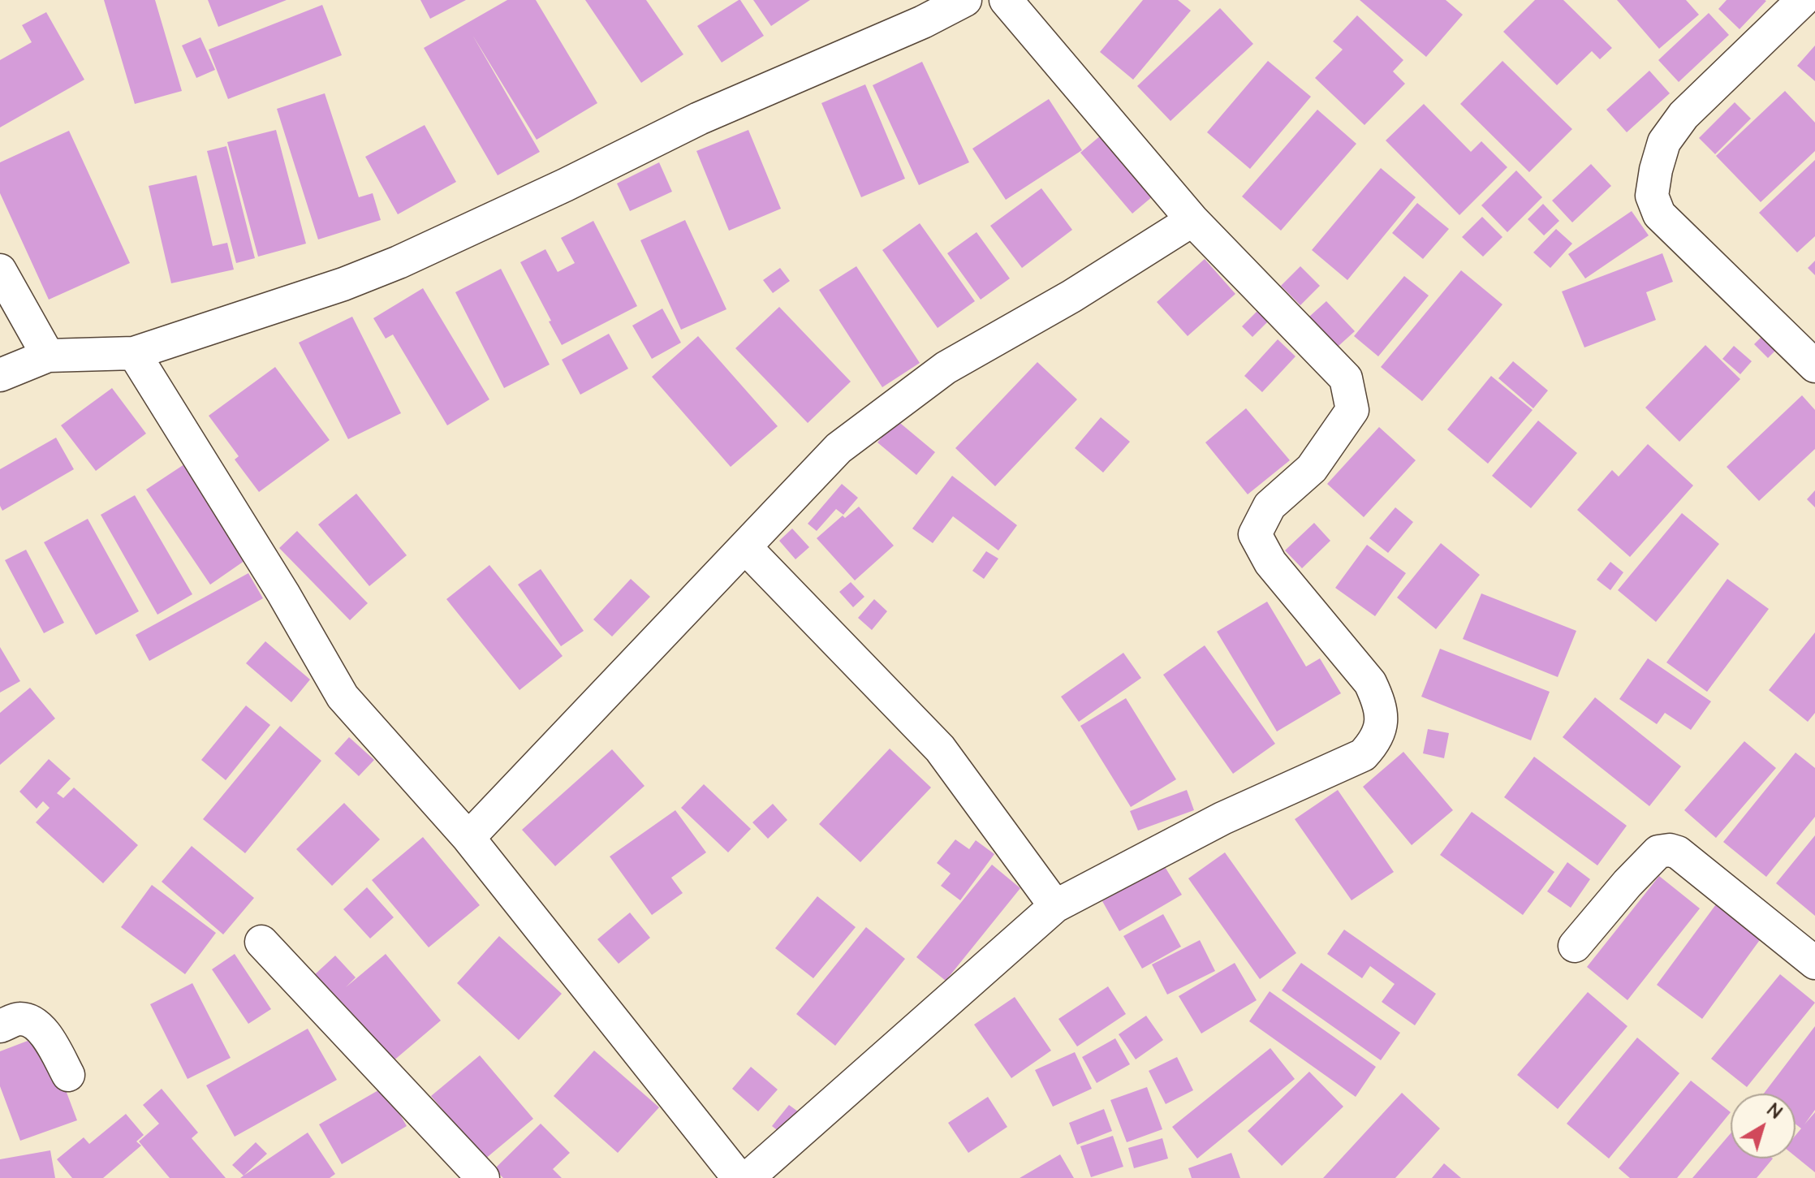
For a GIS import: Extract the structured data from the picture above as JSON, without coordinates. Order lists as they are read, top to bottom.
{
  "north": "top right"
}
